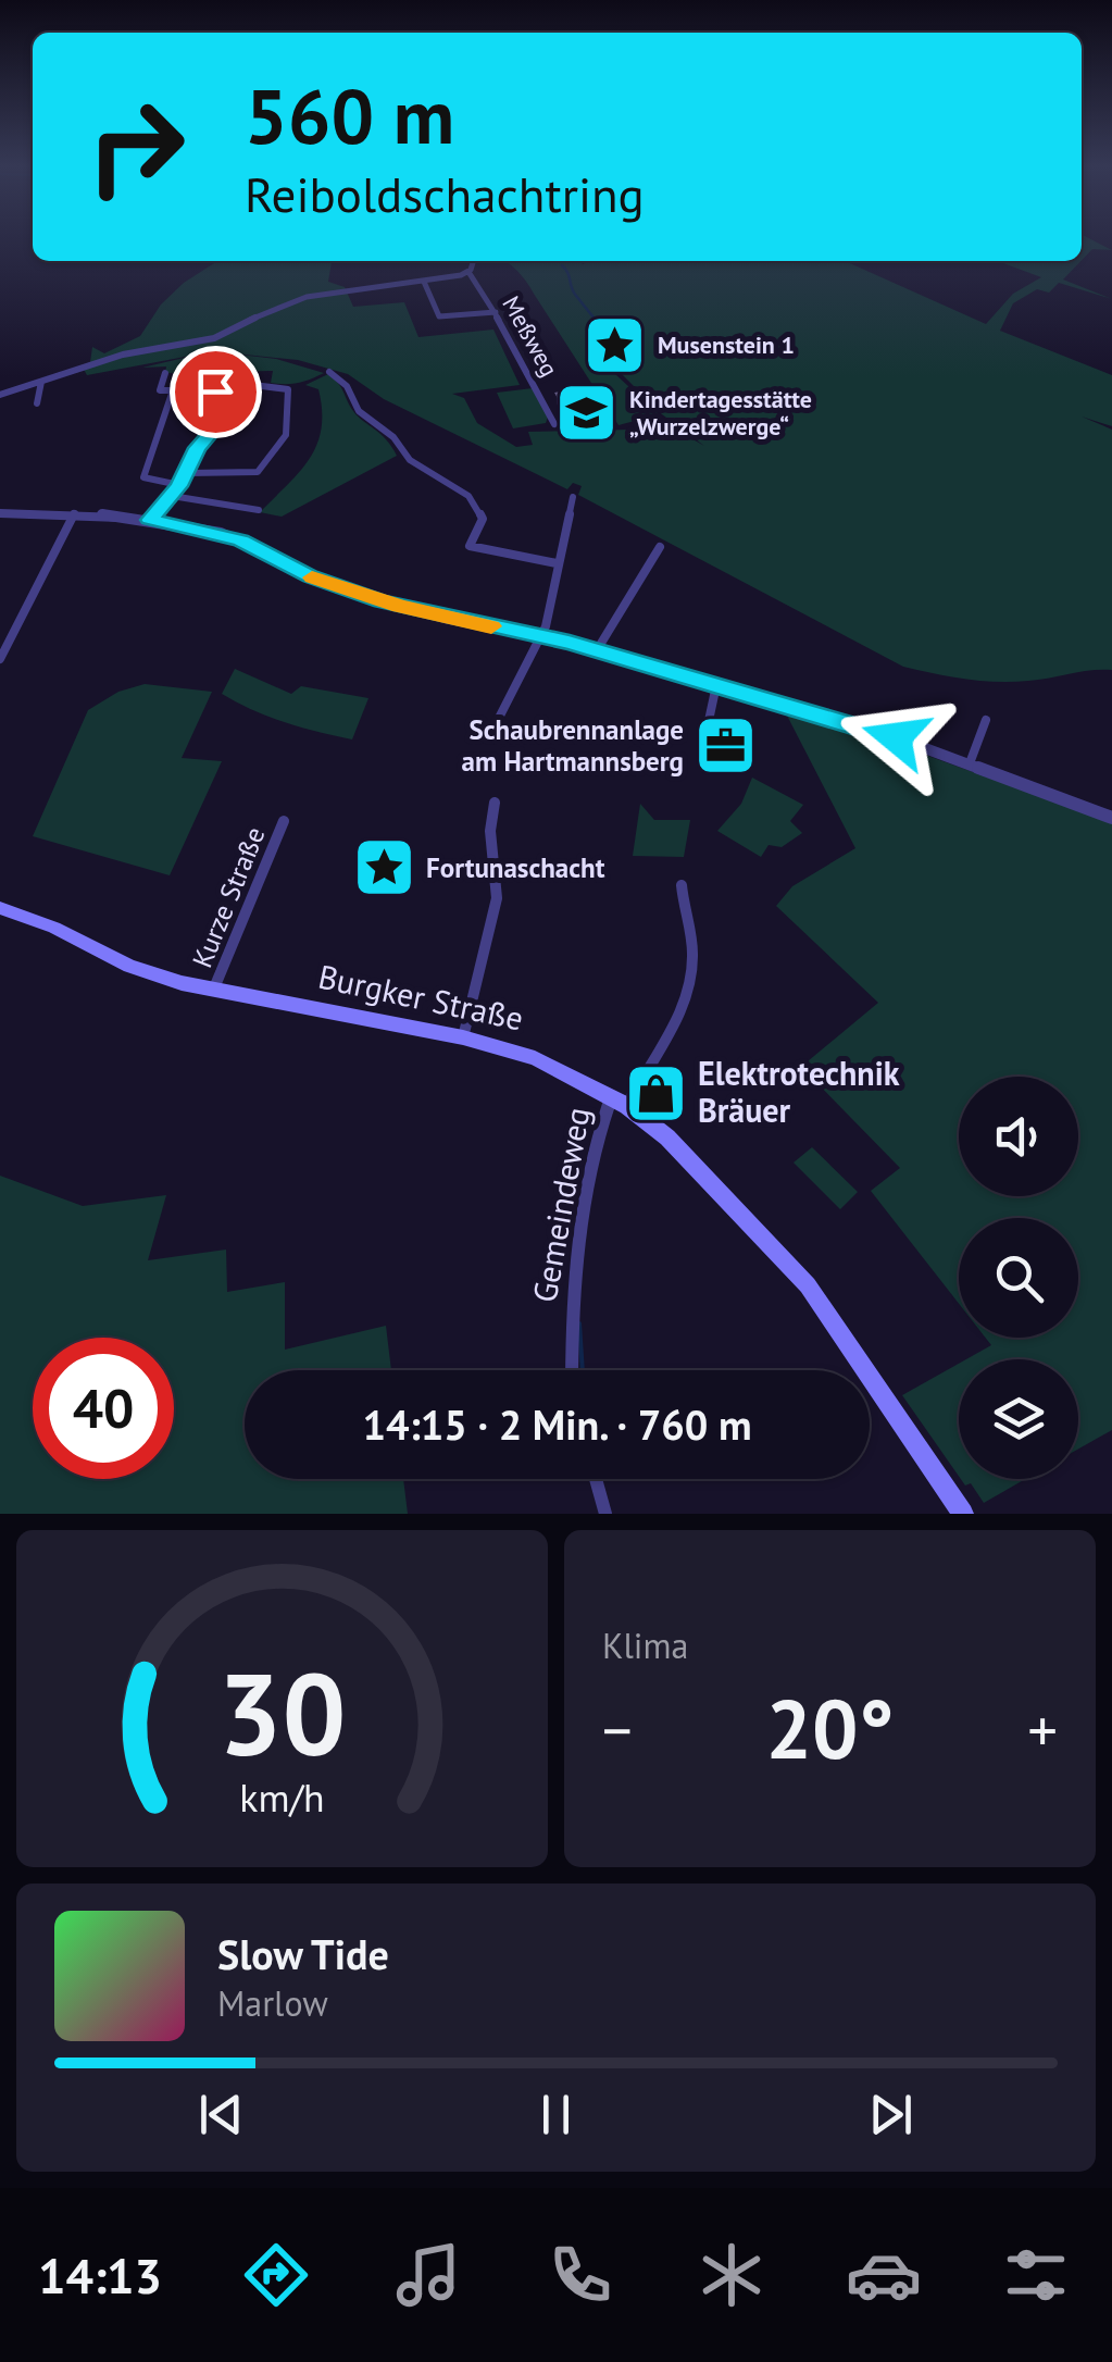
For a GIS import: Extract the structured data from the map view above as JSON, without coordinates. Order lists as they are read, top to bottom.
{
  "streets": {
    "main road": ["Burgker Straße"],
    "street": ["Meßweg", "Kurze Straße", "Gemeindeweg"]
  },
  "crossings": [
    ["Kurze Straße", "Burgker Straße"],
    ["Burgker Straße", "Gemeindeweg"]
  ],
  "places": {
    "place": ["Musenstein 1", "Fortunaschacht"],
    "school or university": ["Kindertagesstätte „Wurzelzwerge“"],
    "office": ["Schaubrennanlage am Hartmannsberg"],
    "shop": ["Elektrotechnik Bräuer"]
  },
  "page": {
    "turn": ["560 m", "Reiboldschachtring"],
    "limit": "40",
    "trip": "14:15 · 2 Min. · 760 m",
    "tile": "Klima",
    "heat": ["−", "20°", "+"],
    "song": ["Slow Tide", "Marlow"],
    "tabs": "14:13",
    "gauge": ["30", "km/h"]
  }
}
